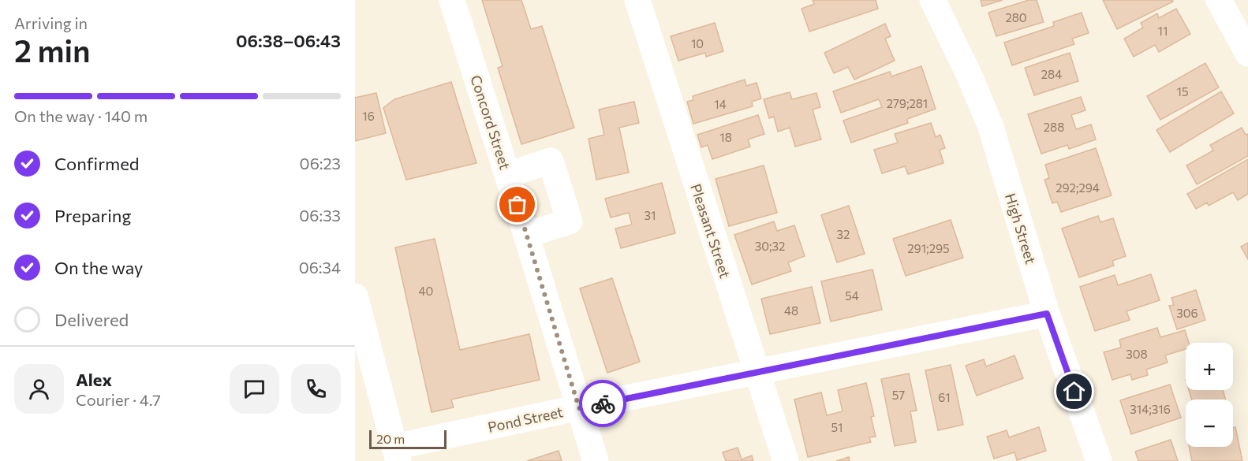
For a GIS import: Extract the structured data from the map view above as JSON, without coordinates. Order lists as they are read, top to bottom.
{
  "streets": {
    "street": [
      "Concord Street",
      "High Street",
      "Pleasant Street",
      "Pond Street"
    ]
  },
  "crossings": [
    ["Concord Street", "Pond Street"],
    ["High Street", "Pond Street"],
    ["Pleasant Street", "Pond Street"]
  ],
  "house_numbers": [
    "280",
    "11",
    "10",
    "284",
    "15",
    "279;281",
    "14",
    "16",
    "288",
    "18",
    "292;294",
    "31",
    "32",
    "30;32",
    "291;295",
    "40",
    "54",
    "48",
    "306",
    "308",
    "57",
    "61",
    "314;316",
    "51"
  ],
  "scale_bar": "20 m",
  "page": {
    "heading": ["2 min", "Arriving in", "06:38–06:43"],
    "panel": ["Alex", "Courier · 4.7"],
    "bar": "On the way · 140 m",
    "list": [
      ["Confirmed", "06:23"],
      ["Preparing", "06:33"],
      ["On the way", "06:34"],
      "Delivered"
    ],
    "map_buttons": ["+", "−"],
    "scale": "20 m"
  }
}
